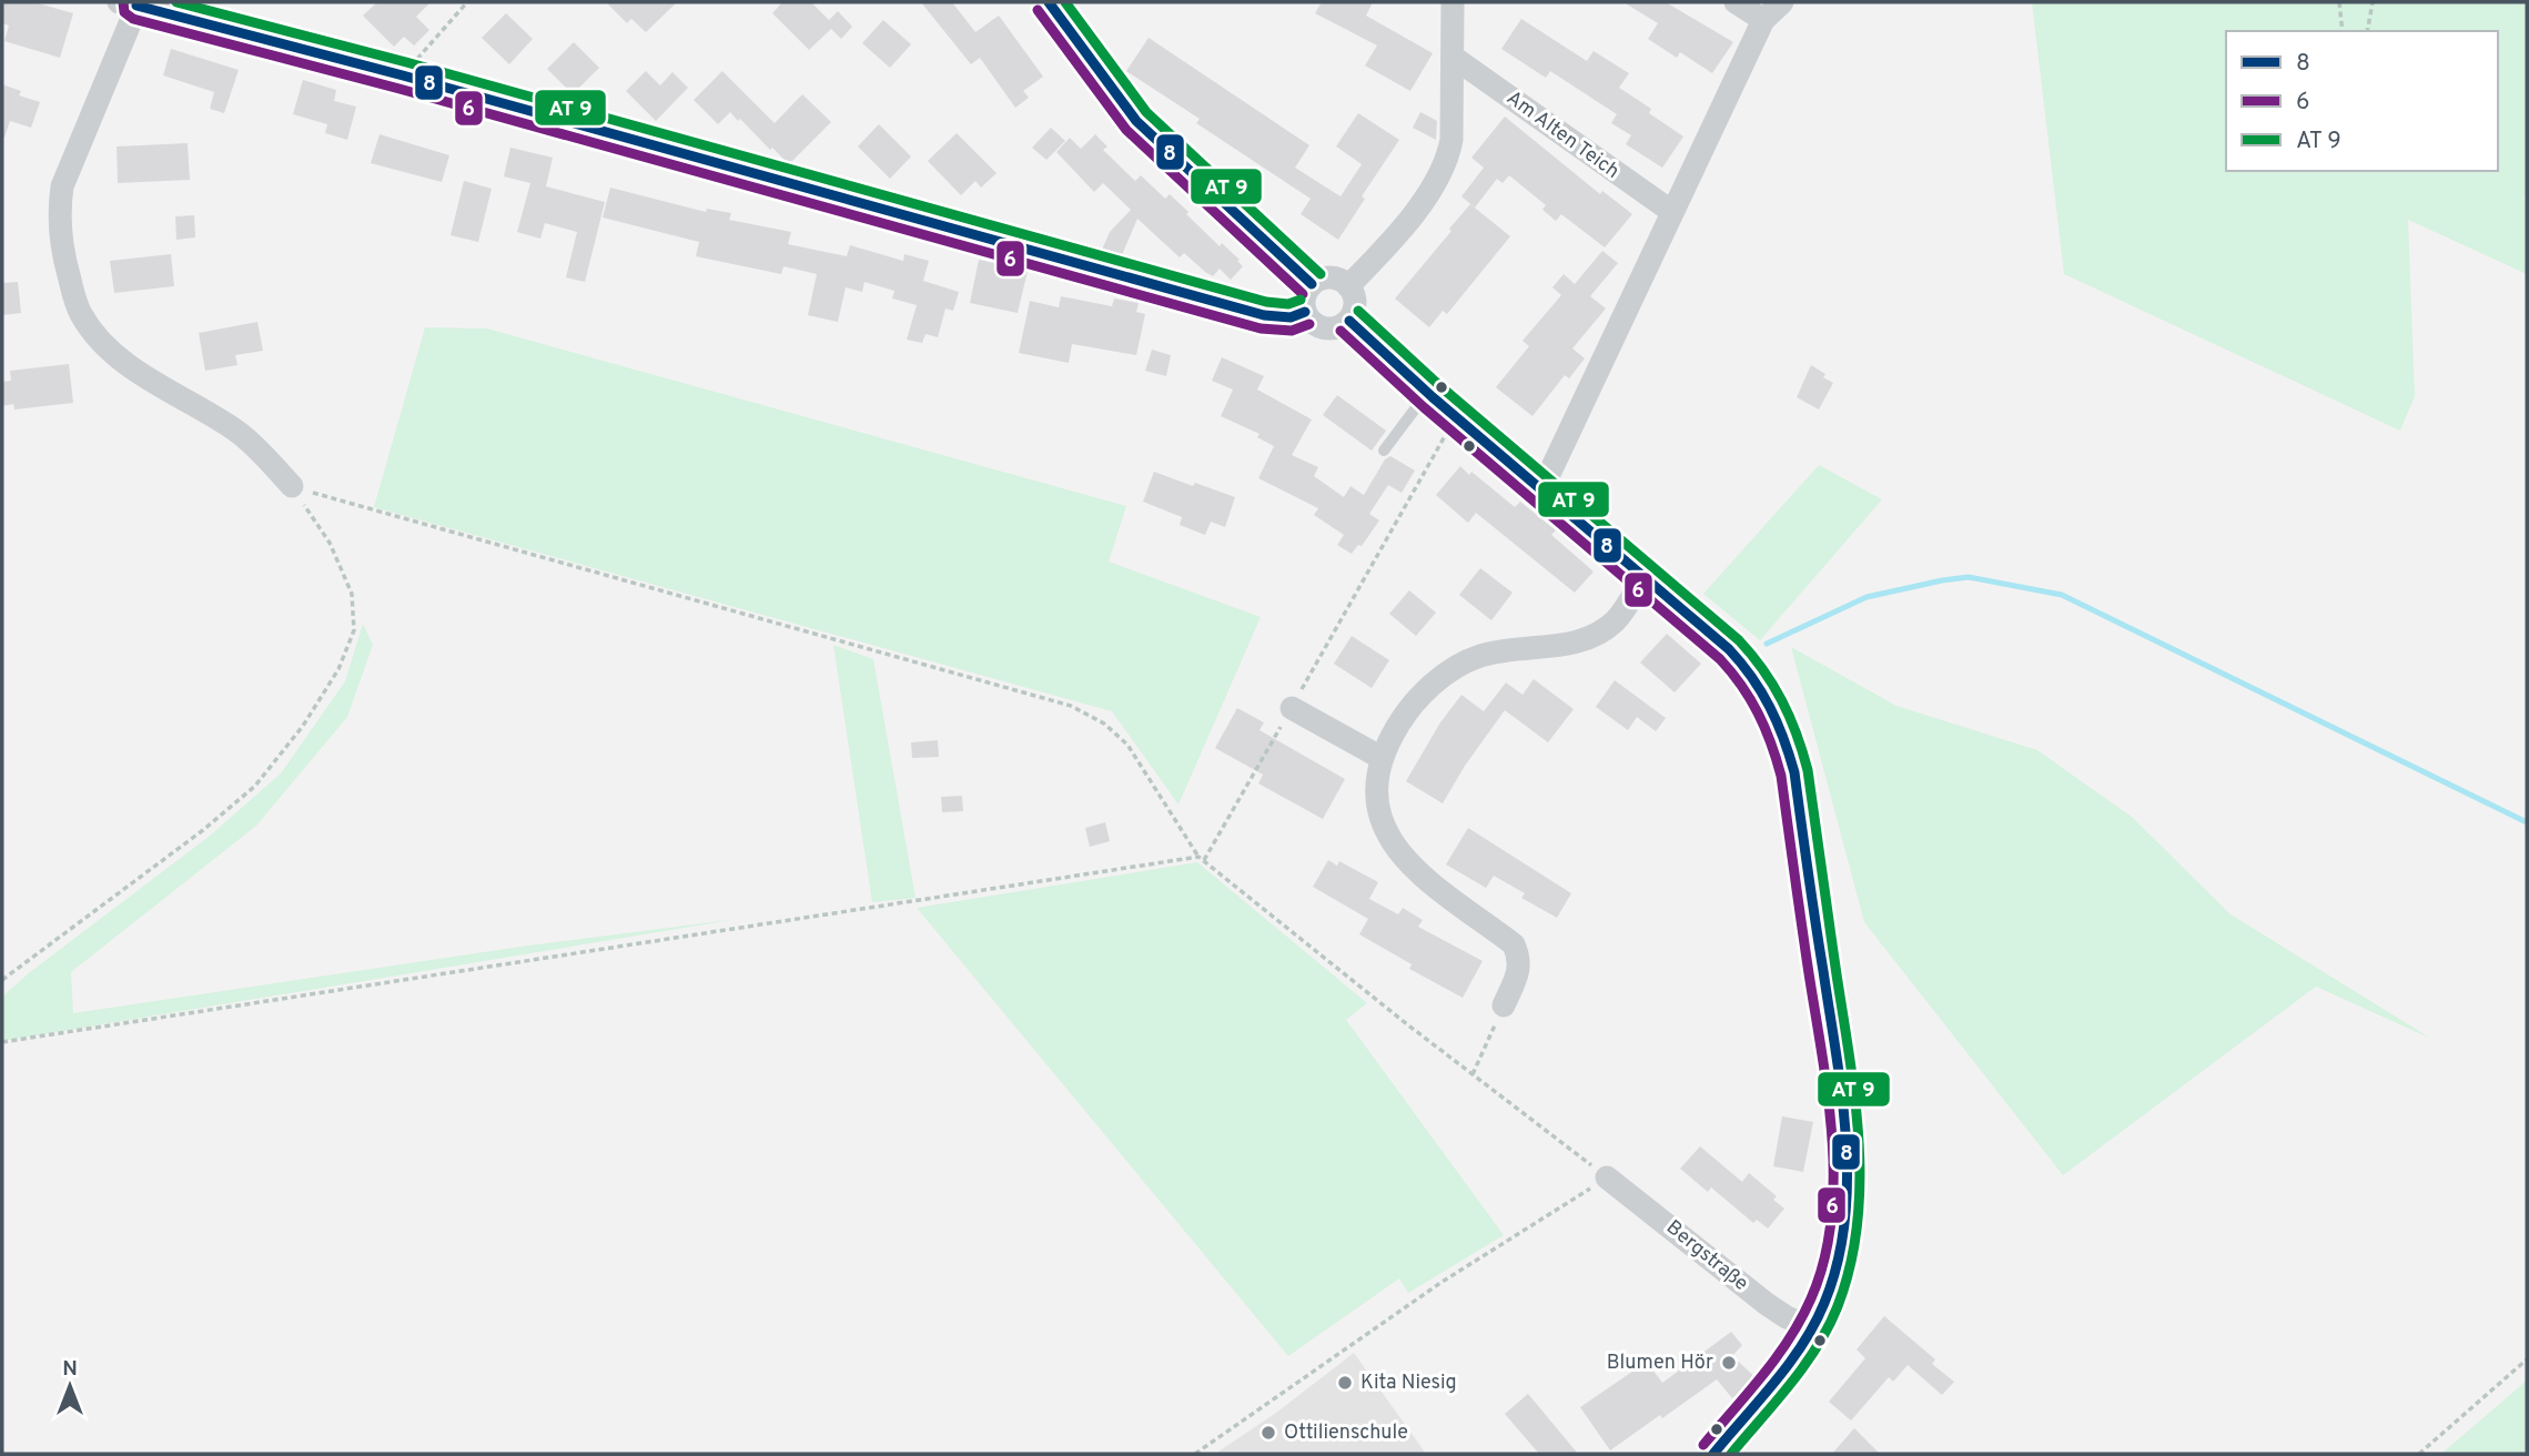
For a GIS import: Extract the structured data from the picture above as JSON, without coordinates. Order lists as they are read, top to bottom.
{
  "streets": {
    "street": ["Am Alten Teich", "Bergstraße"]
  },
  "places": ["Blumen Hör", "Kita Niesig", "Ottilienschule"],
  "lines": ["transit line 8", "transit line 6"],
  "legend": ["8", "6", "AT 9"],
  "north": "top"
}
